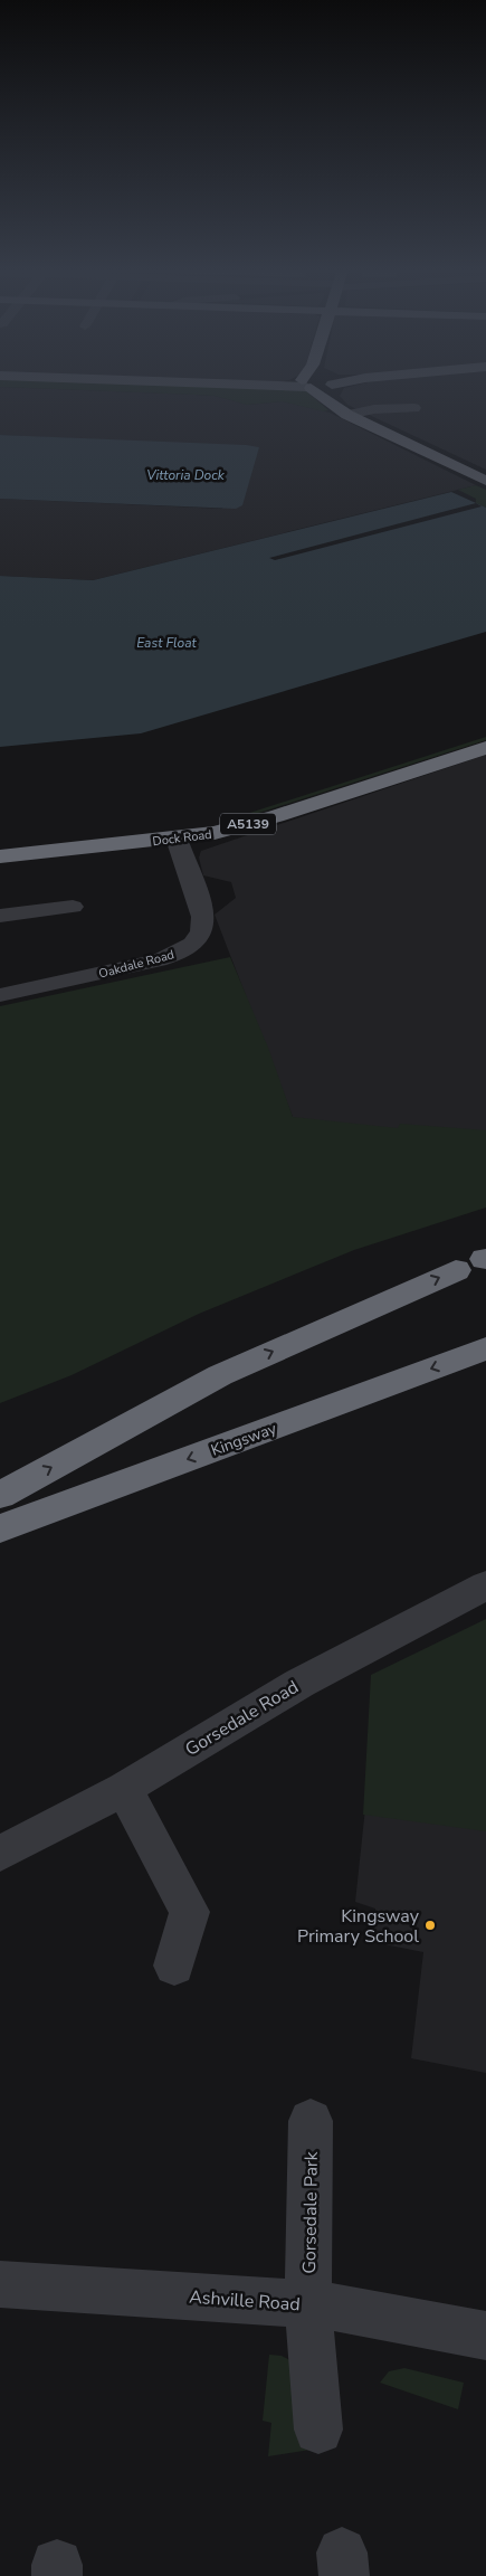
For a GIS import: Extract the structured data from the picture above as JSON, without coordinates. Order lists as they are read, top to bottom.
{
  "streets": {
    "highway": ["A5139", "Dock Road", "Kingsway"],
    "street": [
      "Oakdale Road",
      "Gorsedale Road",
      "Gorsedale Park",
      "Ashville Road"
    ]
  },
  "crossings": [
    ["Dock Road", "Oakdale Road"],
    ["Gorsedale Park", "Ashville Road"]
  ],
  "water": ["Vittoria Dock", "East Float"],
  "places": ["Kingsway Primary School"]
}
